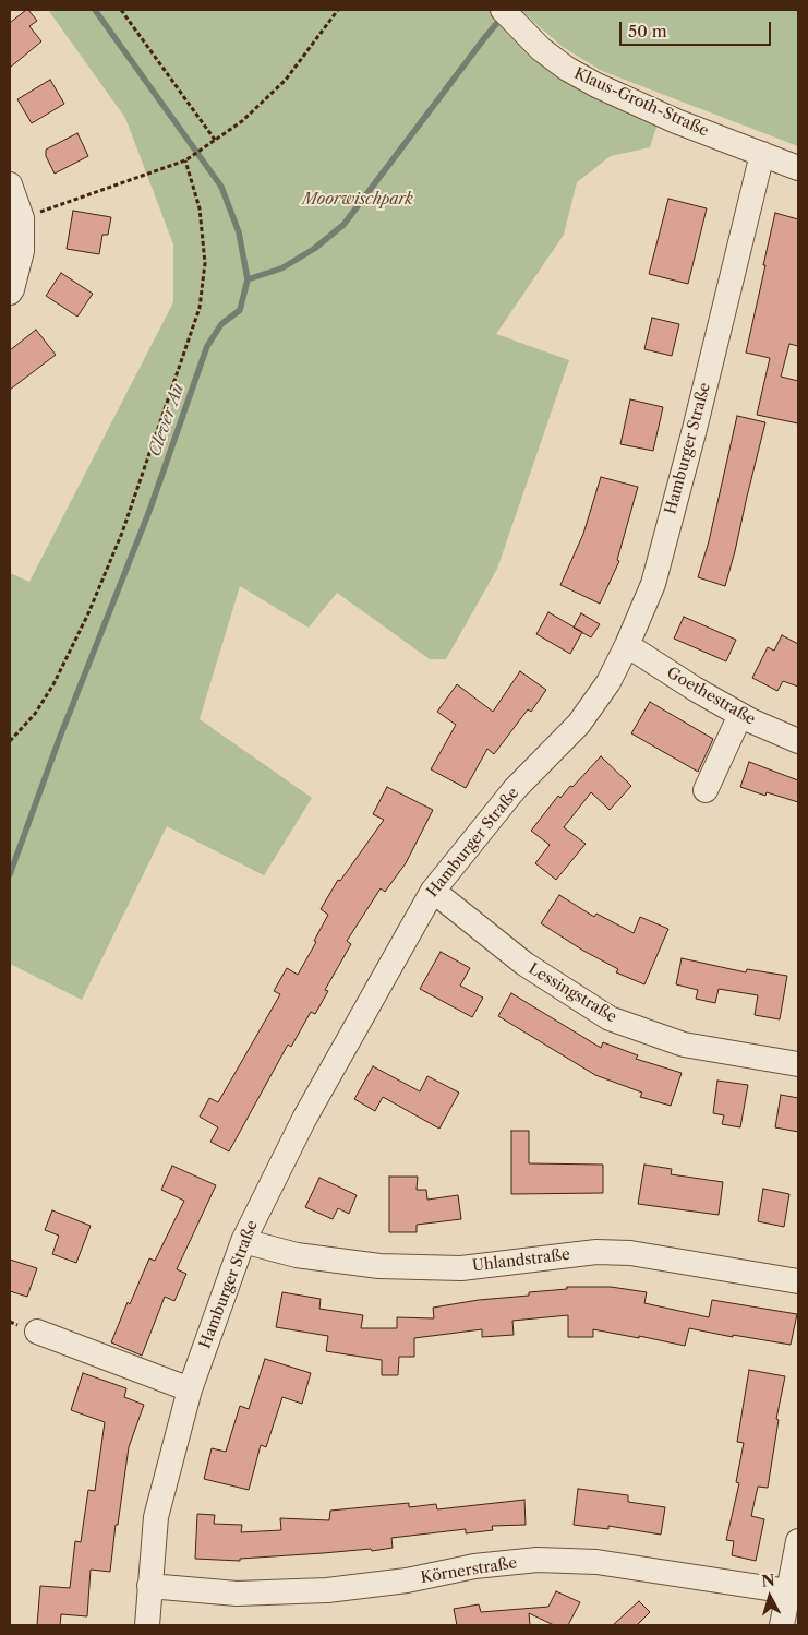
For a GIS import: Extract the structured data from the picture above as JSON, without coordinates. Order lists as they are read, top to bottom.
{
  "streets": {
    "street": [
      "Klaus-Groth-Straße",
      "Hamburger Straße",
      "Goethestraße",
      "Lessingstraße",
      "Uhlandstraße",
      "Körnerstraße"
    ]
  },
  "crossings": [
    ["Klaus-Groth-Straße", "Hamburger Straße"],
    ["Hamburger Straße", "Goethestraße"],
    ["Hamburger Straße", "Lessingstraße"],
    ["Hamburger Straße", "Uhlandstraße"],
    ["Hamburger Straße", "Körnerstraße"]
  ],
  "water": ["Clever Au"],
  "parks": ["Moorwischpark"],
  "scale_bar": "50 m",
  "north": "top"
}
